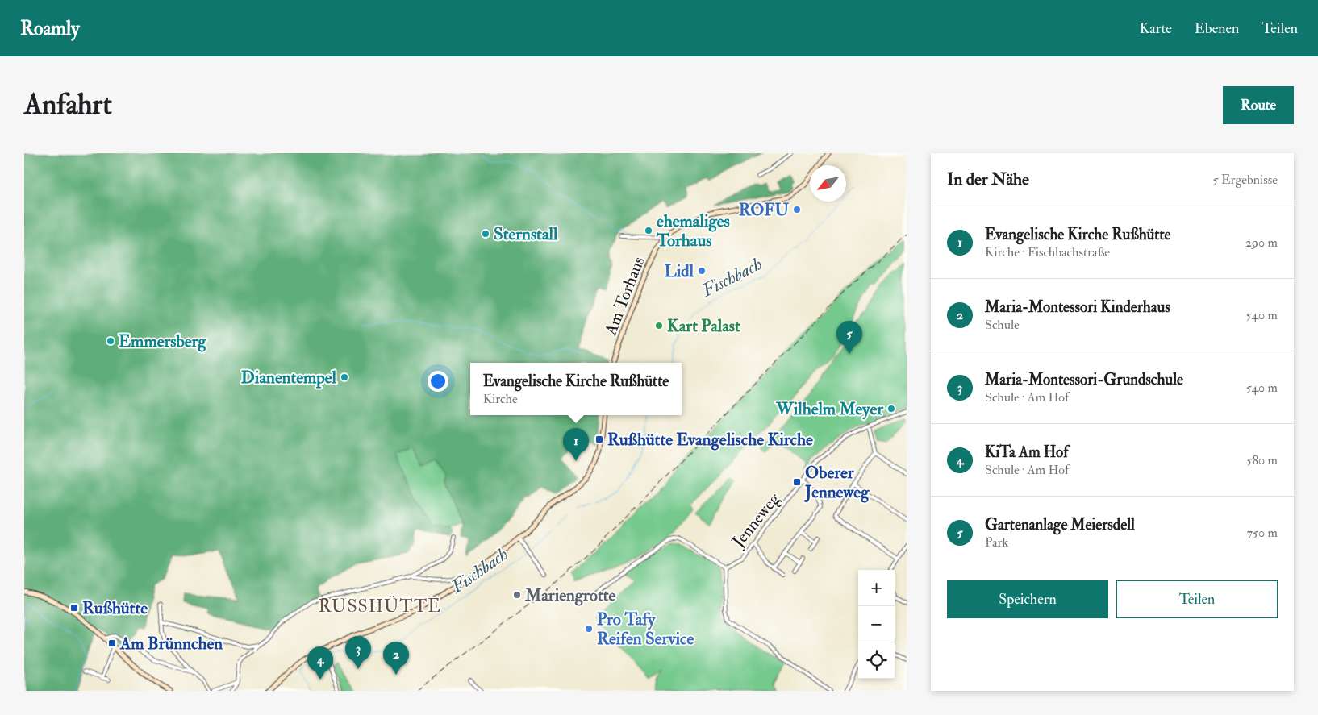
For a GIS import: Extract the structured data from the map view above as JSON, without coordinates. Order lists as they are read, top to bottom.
{
  "streets": {
    "main road": ["Am Torhaus"],
    "street": ["Jenneweg"]
  },
  "districts": ["RUSSHÜTTE"],
  "water": ["Fischbach"],
  "places": {
    "other": [
      "ROFU",
      "ehemaliges Torhaus",
      "Sternstall",
      "Lidl",
      "Kart Palast",
      "Emmersberg",
      "Dianentempel",
      "Wilhelm Meyer",
      "Mariengrotte",
      "Pro Tafy Reifen Service"
    ],
    "transit": [
      "Rußhütte Evangelische Kirche",
      "Oberer Jenneweg",
      "Rußhütte",
      "Am Brünnchen"
    ]
  },
  "north": "bottom left",
  "page": {
    "header": "Roamly",
    "nav": ["Karte", "Ebenen", "Teilen"],
    "buttons": [
      "Route",
      ["Speichern", "Teilen"]
    ],
    "title": "Anfahrt",
    "heading": ["In der Nähe", "5 Ergebnisse"],
    "list": [
      {
        "mark": "1",
        "name": "Evangelische Kirche Rußhütte",
        "note": "Kirche · Fischbachstraße",
        "value": "290 m"
      },
      {
        "mark": "2",
        "name": "Maria-Montessori Kinderhaus",
        "note": "Schule",
        "value": "540 m"
      },
      {
        "mark": "3",
        "name": "Maria-Montessori-Grundschule",
        "note": "Schule · Am Hof",
        "value": "540 m"
      },
      {
        "mark": "4",
        "name": "KiTa Am Hof",
        "note": "Schule · Am Hof",
        "value": "580 m"
      },
      {
        "mark": "5",
        "name": "Gartenanlage Meiersdell",
        "note": "Park",
        "value": "750 m"
      }
    ],
    "pins": [
      "5",
      "1",
      "3",
      "2",
      "4"
    ],
    "popup": ["Evangelische Kirche Rußhütte", "Kirche"],
    "map_buttons": ["+", "−"]
  }
}
